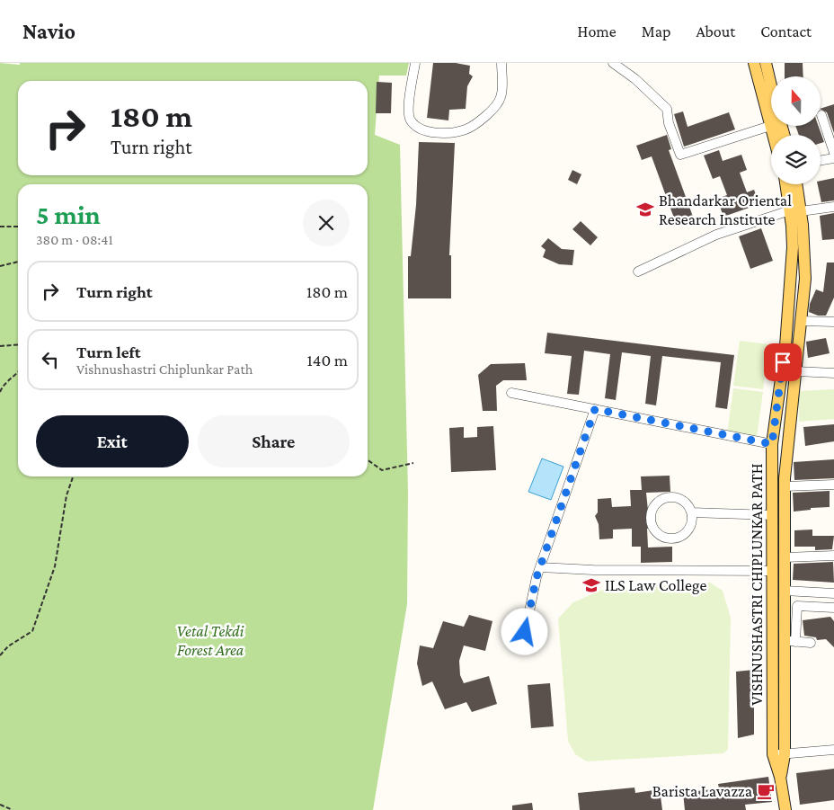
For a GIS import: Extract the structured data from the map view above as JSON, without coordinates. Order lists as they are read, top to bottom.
{
  "streets": {
    "main road": ["VISHNUSHASTRI CHIPLUNKAR PATH"]
  },
  "parks": ["Vetal Tekdi Forest Area"],
  "places": {
    "school or university": ["Bhandarkar Oriental Research Institute", "ILS Law College"],
    "cafe": ["Barista Lavazza"]
  },
  "north": "top",
  "page": {
    "header": "Navio",
    "nav": [
      "Home",
      "Map",
      "About",
      "Contact"
    ],
    "turn": ["180 m", "Turn right"],
    "heading": ["5 min", "380 m · 08:41"],
    "list": [
      {
        "name": "Turn right",
        "value": "180 m"
      },
      {
        "name": "Turn left",
        "note": "Vishnushastri Chiplunkar Path",
        "value": "140 m"
      }
    ],
    "buttons": ["Exit", "Share"]
  }
}
